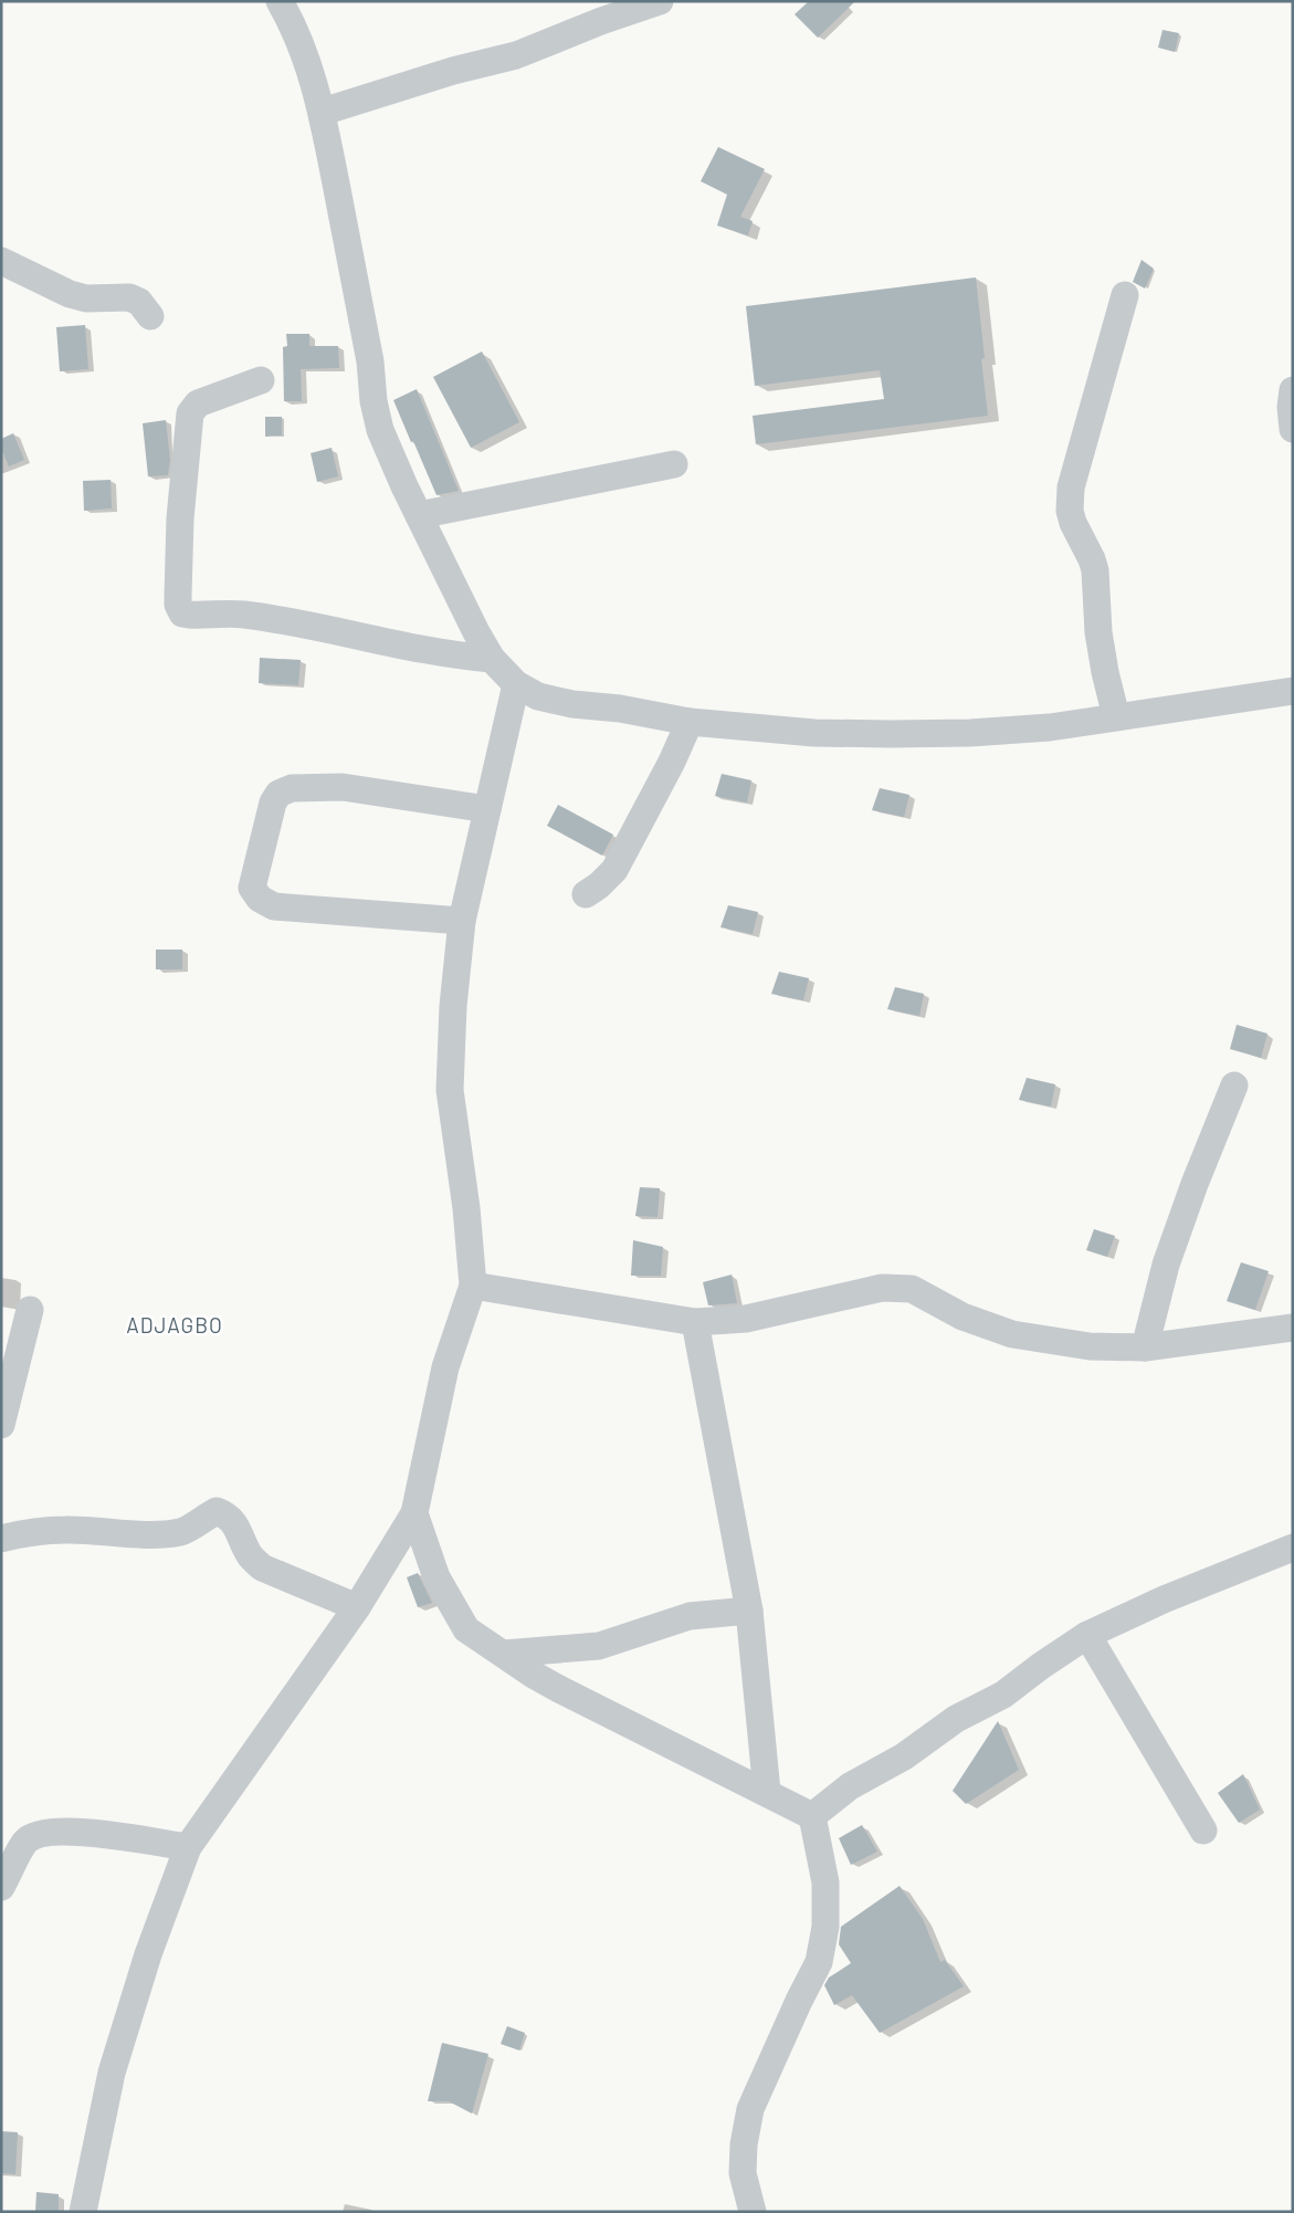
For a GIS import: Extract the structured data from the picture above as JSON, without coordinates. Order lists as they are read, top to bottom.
{
  "districts": ["ADJAGBO"]
}
